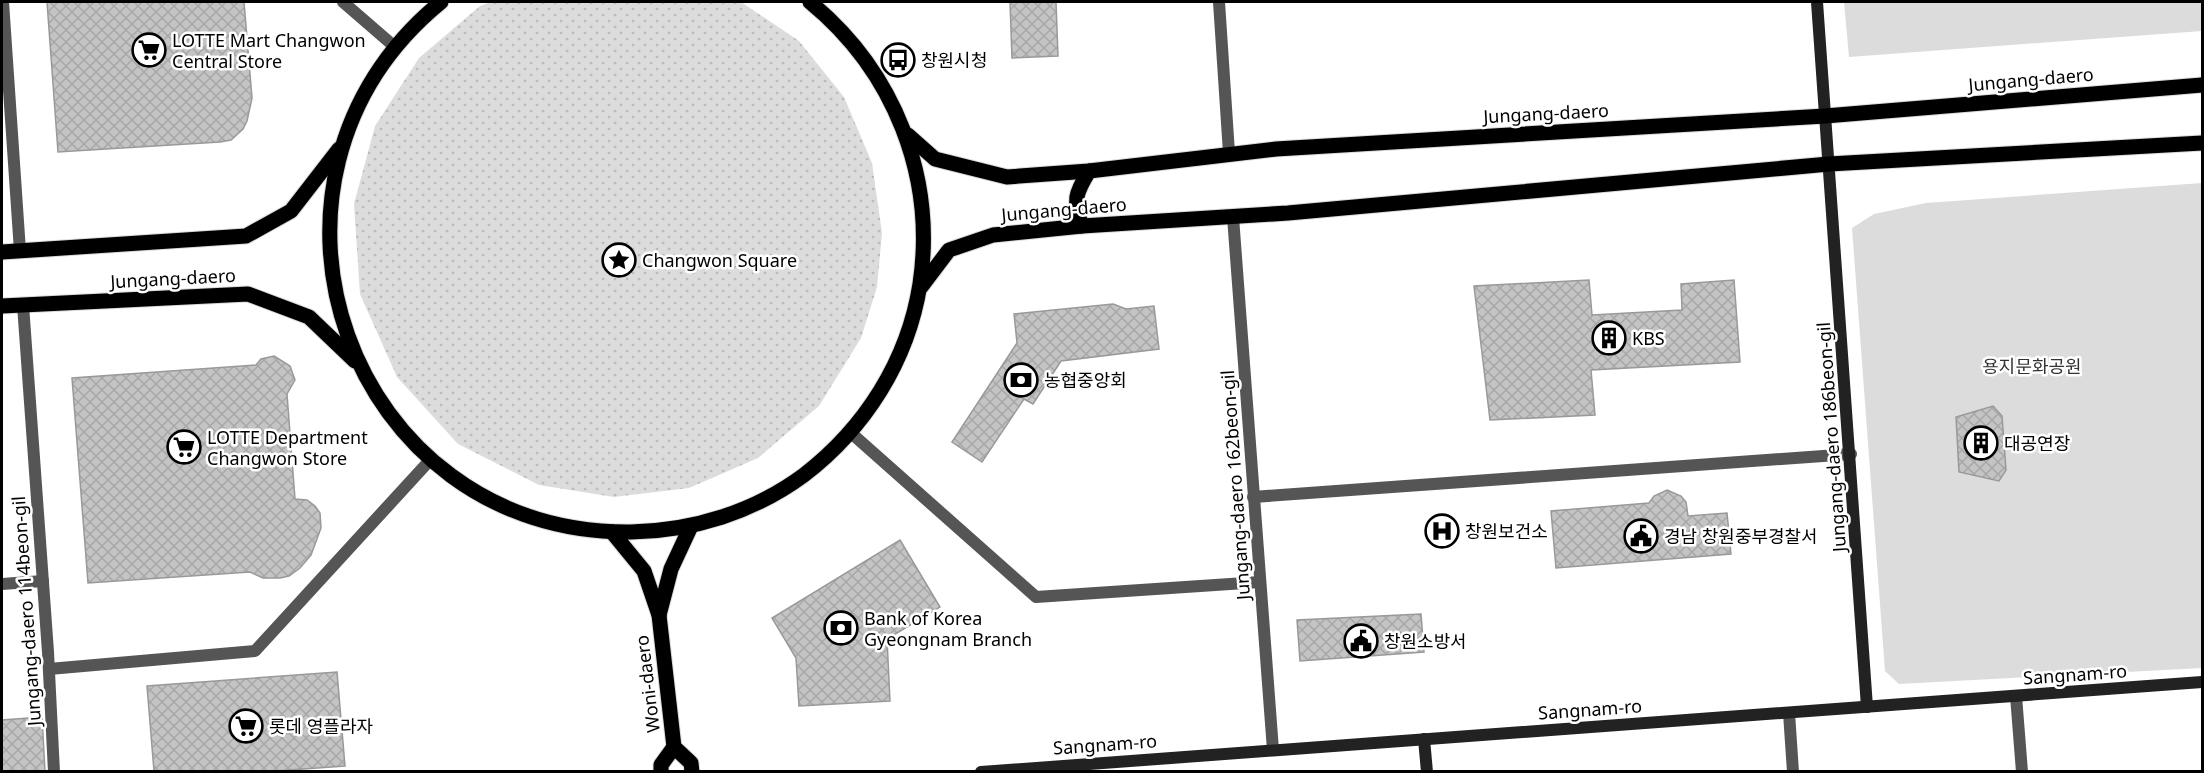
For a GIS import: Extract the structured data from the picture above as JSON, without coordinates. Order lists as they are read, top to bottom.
{
  "streets": {
    "main road": [
      "Jungang-daero",
      "Jungang-daero 186beon-gil",
      "Sangnam-ro",
      "Woni-daero"
    ],
    "street": ["Jungang-daero 162beon-gil", "Jungang-daero 114beon-gil"]
  },
  "crossings": [
    ["Jungang-daero", "Jungang-daero 186beon-gil"],
    ["Jungang-daero", "Jungang-daero 162beon-gil"],
    ["Jungang-daero", "Jungang-daero 114beon-gil"],
    ["Jungang-daero 186beon-gil", "Sangnam-ro"],
    ["Jungang-daero 162beon-gil", "Sangnam-ro"]
  ],
  "parks": ["용지문화공원"],
  "places": {
    "supermarket": ["LOTTE Mart Changwon Central Store", "LOTTE Department Changwon Store", "롯데 영플라자"],
    "bus stop": ["창원시청"],
    "place": ["Changwon Square"],
    "building": ["KBS", "대공연장"],
    "bank": ["농협중앙회", "Bank of Korea Gyeongnam Branch"],
    "hospital": ["창원보건소"],
    "public building": ["경남 창원중부경찰서", "창원소방서"]
  }
}
